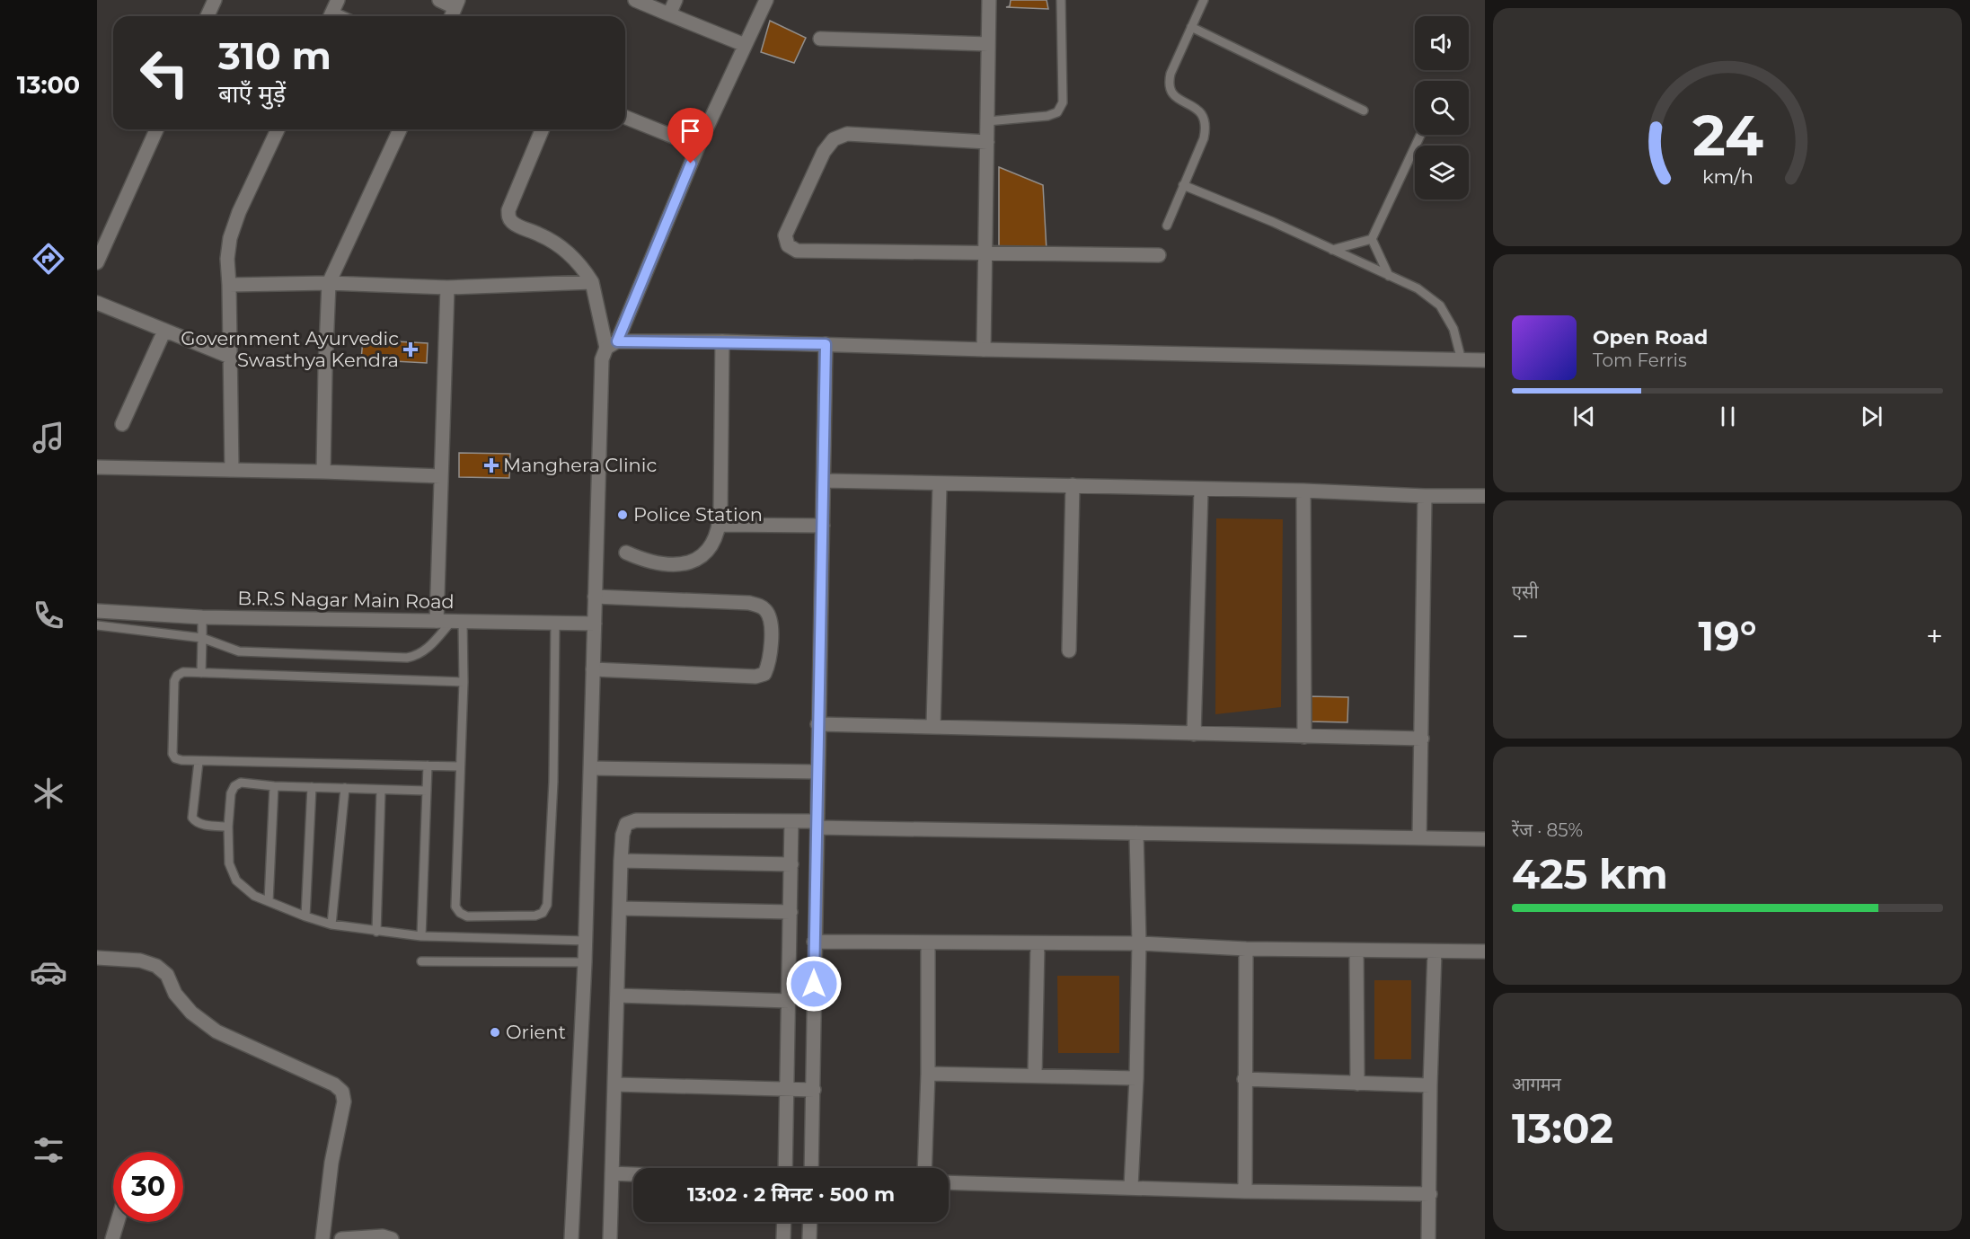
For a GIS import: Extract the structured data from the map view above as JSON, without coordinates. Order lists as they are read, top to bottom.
{
  "streets": {
    "street": ["B.R.S Nagar Main Road"]
  },
  "places": {
    "health": ["Government Ayurvedic Swasthya Kendra", "Manghera Clinic"],
    "other": ["Police Station", "Orient"]
  },
  "page": {
    "tabs": "13:00",
    "turn": ["310 m", "बाएँ मुड़ें"],
    "song": ["Open Road", "Tom Ferris"],
    "tile": [
      "एसी",
      ["रेंज · 85%", "425 km"],
      ["आगमन", "13:02"]
    ],
    "heat": ["−", "19°", "+"],
    "limit": "30",
    "trip": "13:02 · 2 मिनट · 500 m",
    "gauge": ["24", "km/h"]
  }
}
